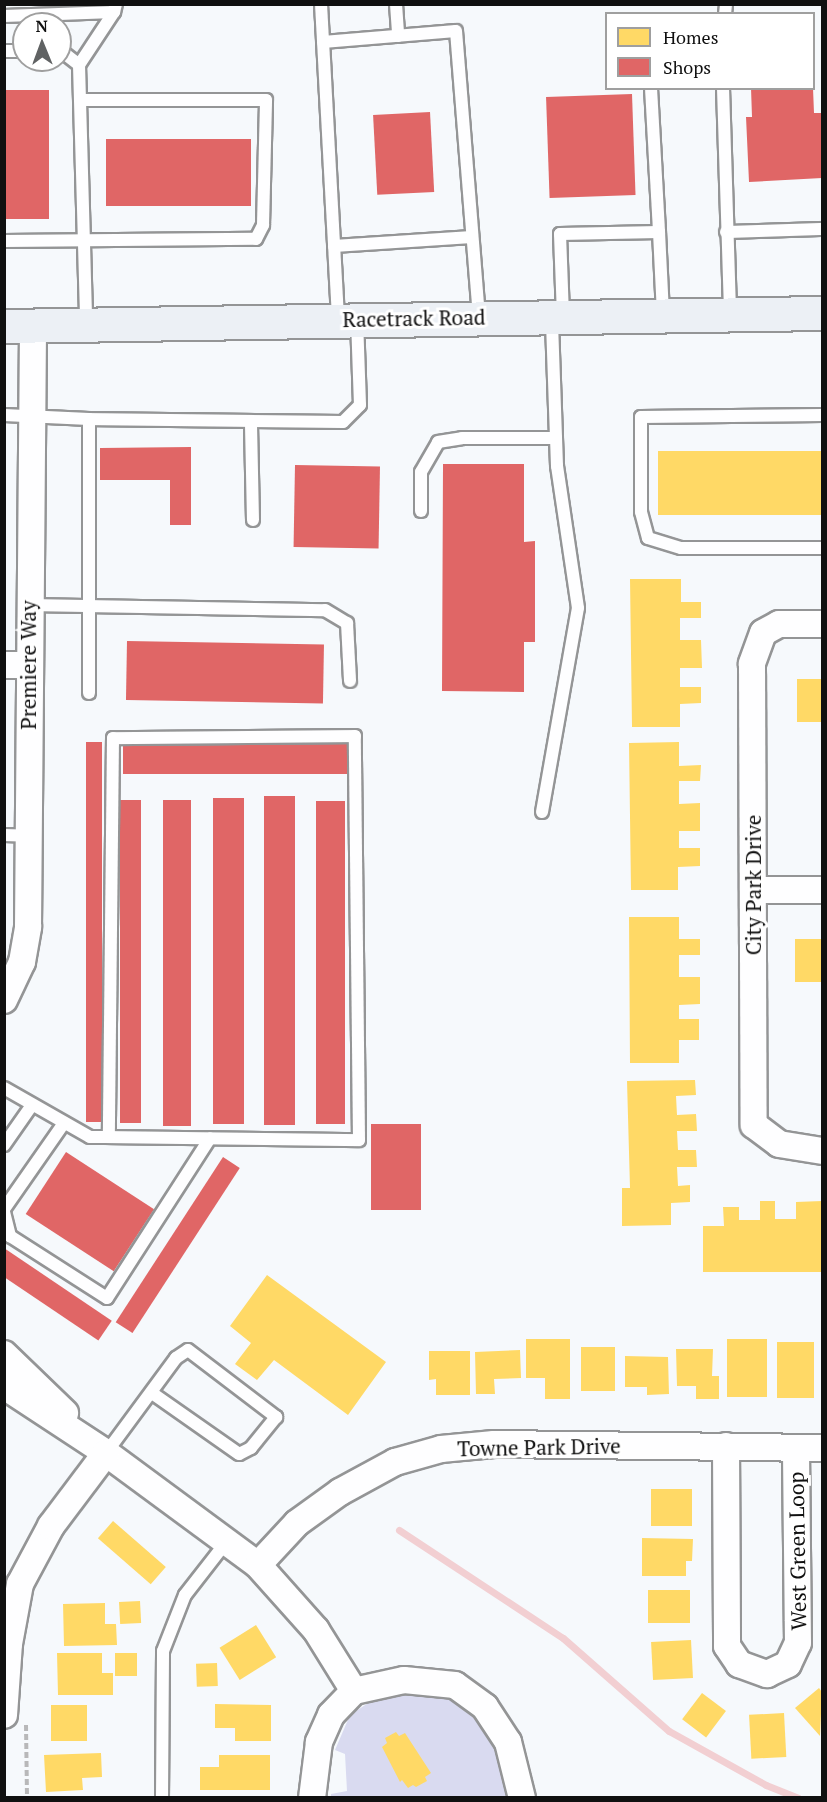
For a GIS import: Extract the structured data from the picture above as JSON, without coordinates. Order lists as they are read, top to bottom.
{
  "streets": {
    "street": [
      "Racetrack Road",
      "Premiere Way",
      "City Park Drive",
      "Towne Park Drive",
      "West Green Loop"
    ]
  },
  "crossings": [
    ["Racetrack Road", "Premiere Way"],
    ["Towne Park Drive", "West Green Loop"]
  ],
  "legend": ["Homes", "Shops"],
  "north": "top"
}
